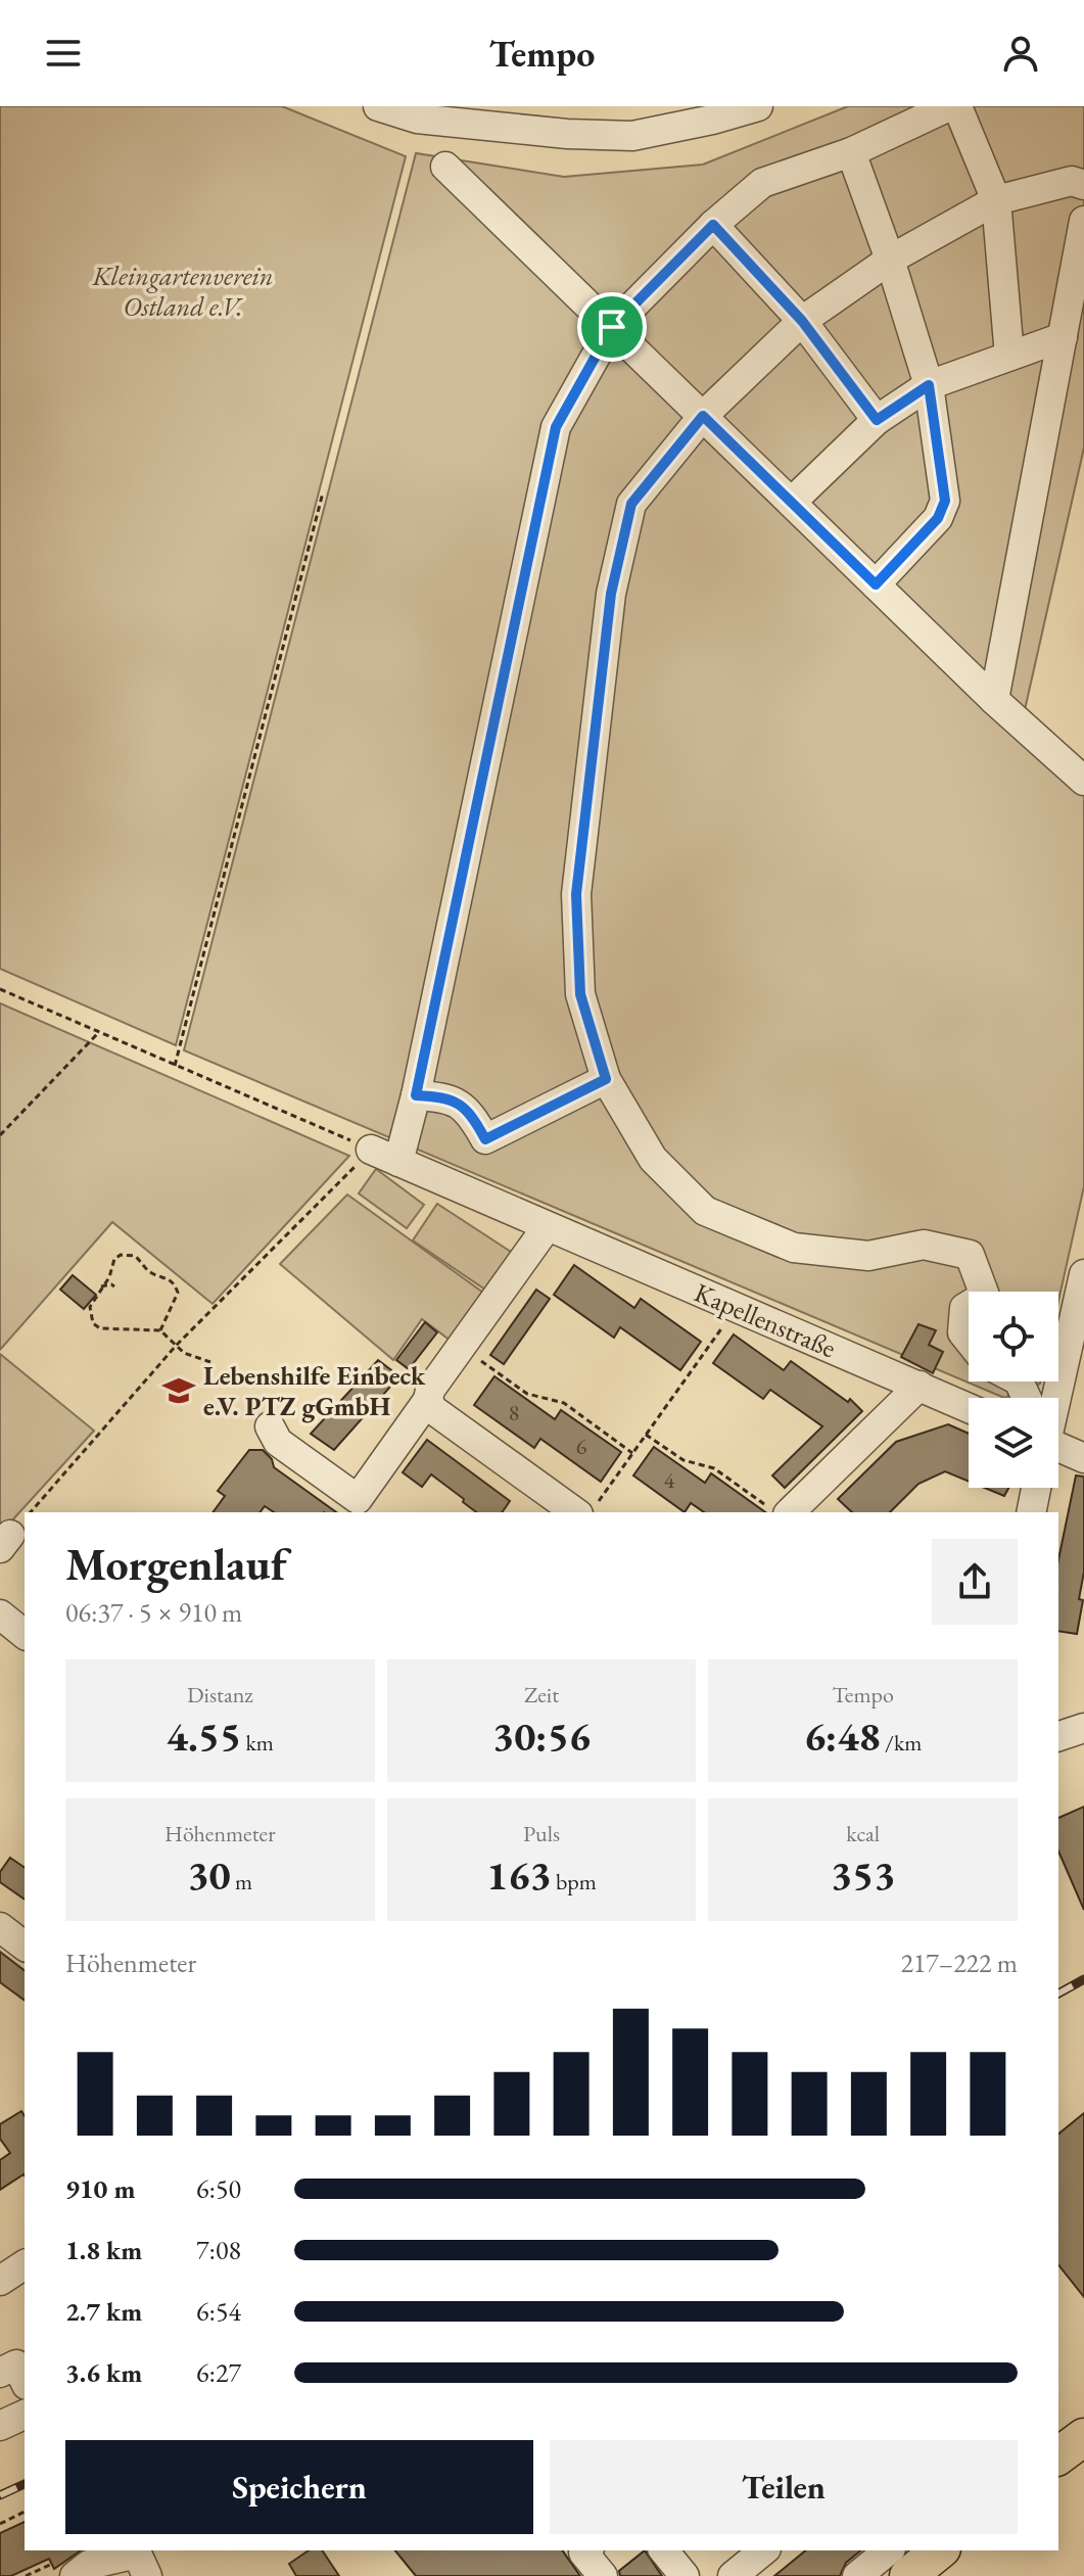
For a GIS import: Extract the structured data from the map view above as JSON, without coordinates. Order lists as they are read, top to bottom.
{
  "streets": {
    "street": ["Kapellenstraße"]
  },
  "parks": ["Kleingartenverein Ostland e.V."],
  "places": {
    "school or university": ["Lebenshilfe Einbeck e.V. PTZ gGmbH"]
  },
  "house_numbers": ["8", "6", "4"],
  "page": {
    "header": "Tempo",
    "heading": ["Morgenlauf", "06:37 · 5 × 910 m"],
    "stats": [
      ["Distanz", "4.55 km"],
      ["Zeit", "30:56"],
      ["Tempo", "6:48 /km"],
      ["Höhenmeter", "30 m"],
      ["Puls", "163 bpm"],
      ["kcal", "353"]
    ],
    "chart": ["Höhenmeter", "217–222 m"],
    "list": [
      {
        "name": "910 m",
        "note": "6:50"
      },
      {
        "name": "1.8 km",
        "note": "7:08"
      },
      {
        "name": "2.7 km",
        "note": "6:54"
      },
      {
        "name": "3.6 km",
        "note": "6:27"
      }
    ],
    "buttons": ["Speichern", "Teilen"]
  }
}
